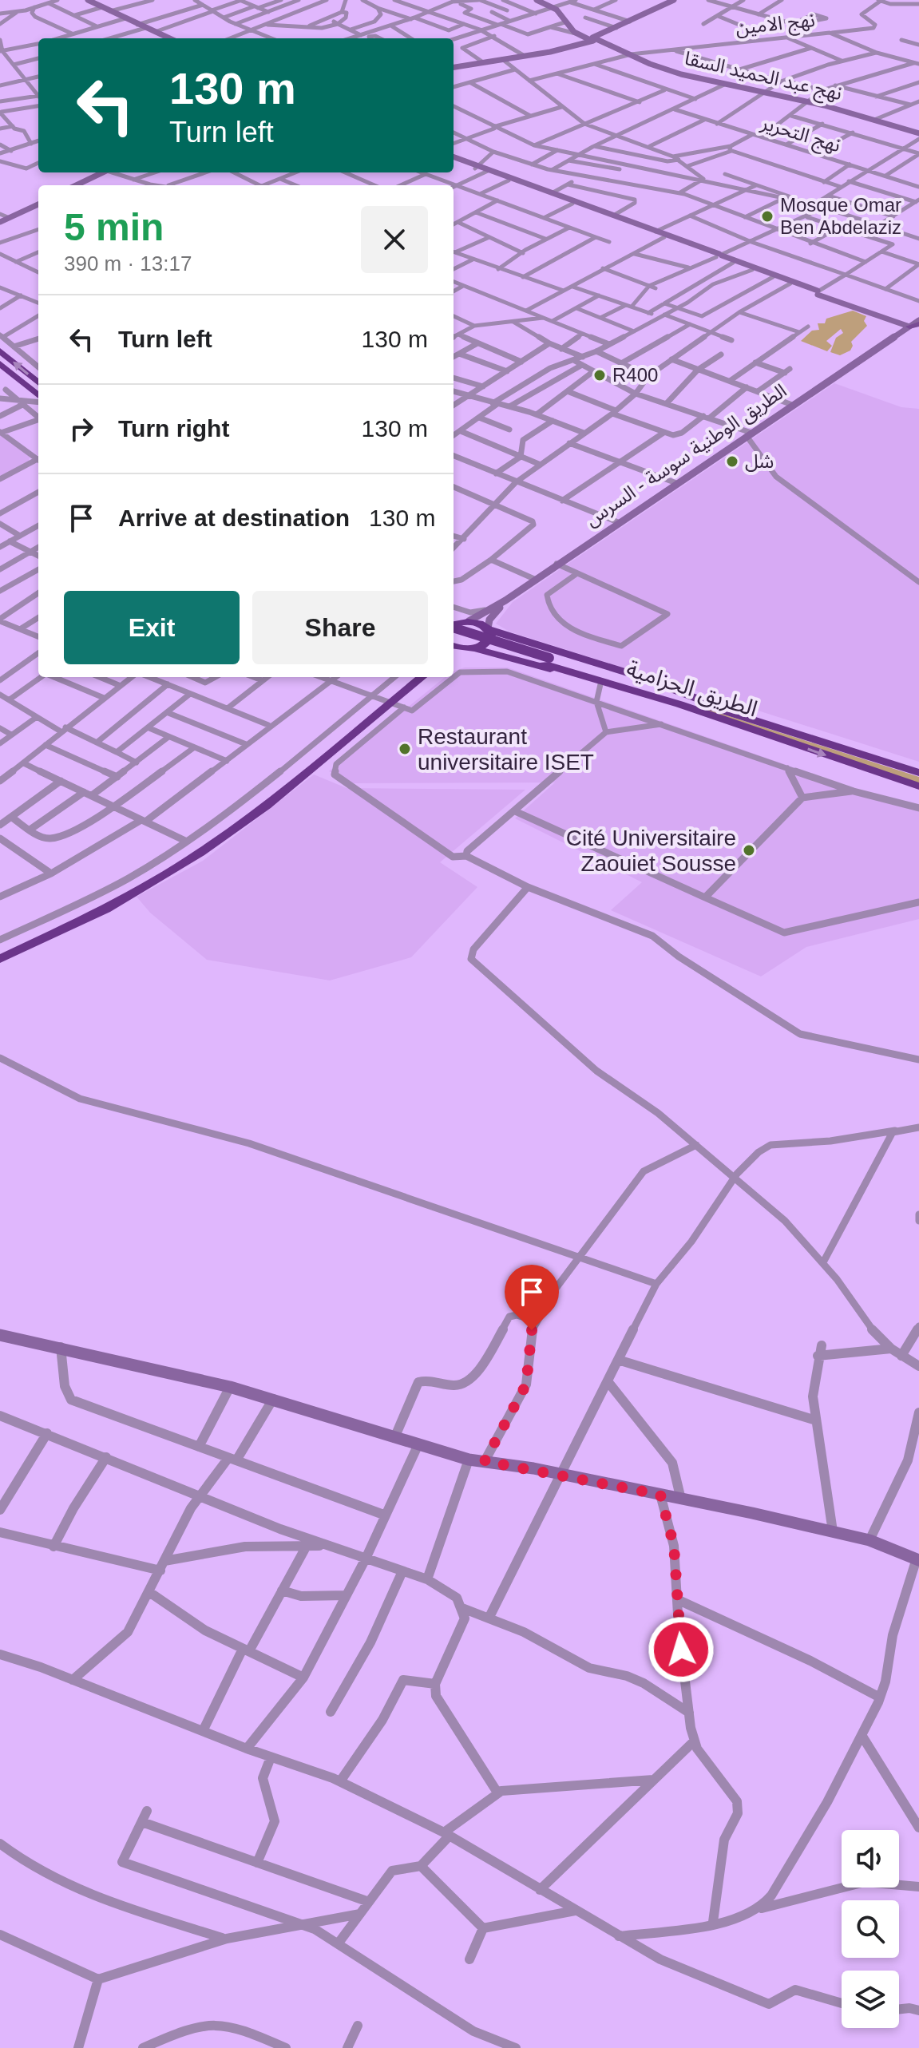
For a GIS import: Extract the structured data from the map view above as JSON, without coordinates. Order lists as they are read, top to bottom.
{
  "streets": {
    "highway": ["الطريق الحزامية"],
    "main road": ["نهج عبد الحميد السقا", "الطريق الوطنية سوسة - السرس"],
    "street": ["نهج الامين", "نهج التحرير"]
  },
  "crossings": [
    ["نهج الامين", "نهج عبد الحميد السقا"]
  ],
  "places": [
    "Mosque Omar Ben Abdelaziz",
    "R400",
    "شل",
    "Restaurant universitaire ISET",
    "Cité Universitaire Zaouiet Sousse"
  ],
  "page": {
    "turn": ["130 m", "Turn left"],
    "heading": ["5 min", "390 m · 13:17"],
    "list": [
      {
        "name": "Turn left",
        "value": "130 m"
      },
      {
        "name": "Turn right",
        "value": "130 m"
      },
      {
        "name": "Arrive at destination",
        "value": "130 m"
      }
    ],
    "buttons": ["Exit", "Share"]
  }
}
